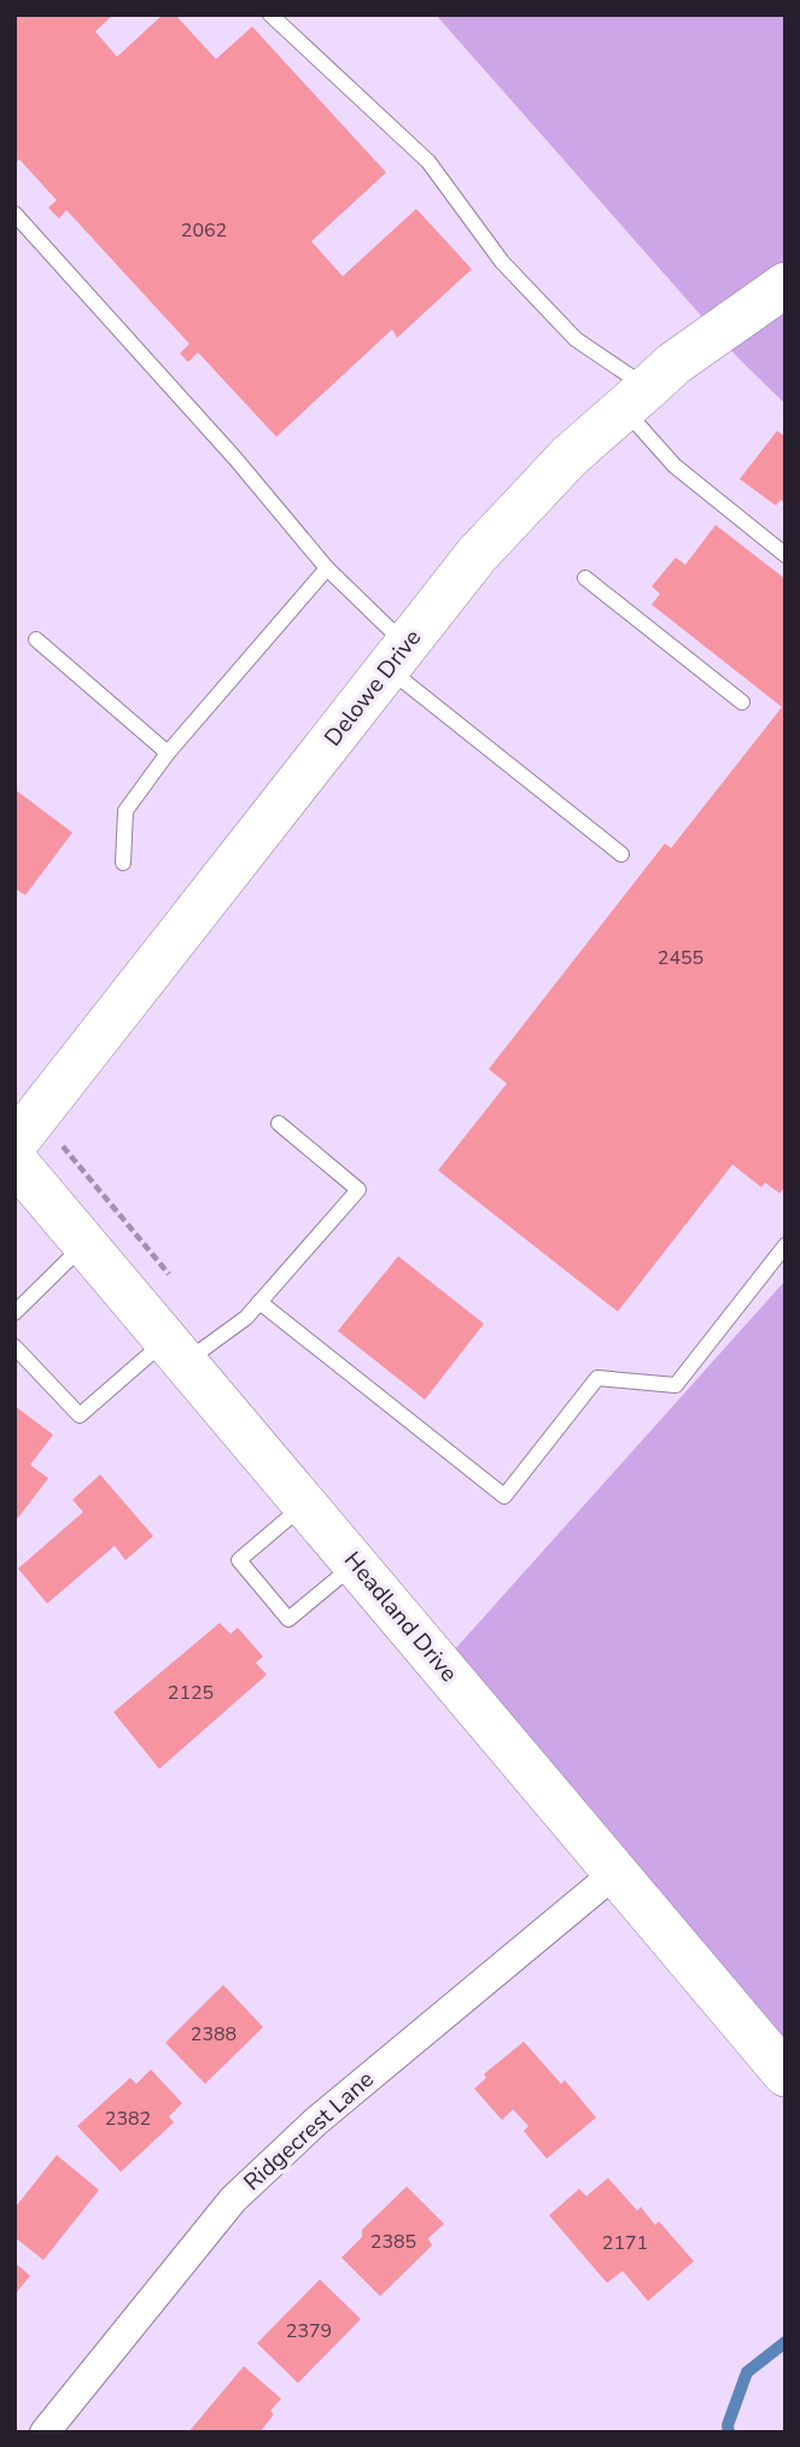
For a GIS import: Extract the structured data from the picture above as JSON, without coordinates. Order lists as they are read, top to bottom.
{
  "streets": {
    "main road": ["Delowe Drive", "Headland Drive"],
    "street": ["Ridgecrest Lane"]
  },
  "crossings": [
    ["Headland Drive", "Ridgecrest Lane"]
  ],
  "house_numbers": [
    "2062",
    "2455",
    "2125",
    "2388",
    "2382",
    "2385",
    "2171",
    "2379"
  ]
}
